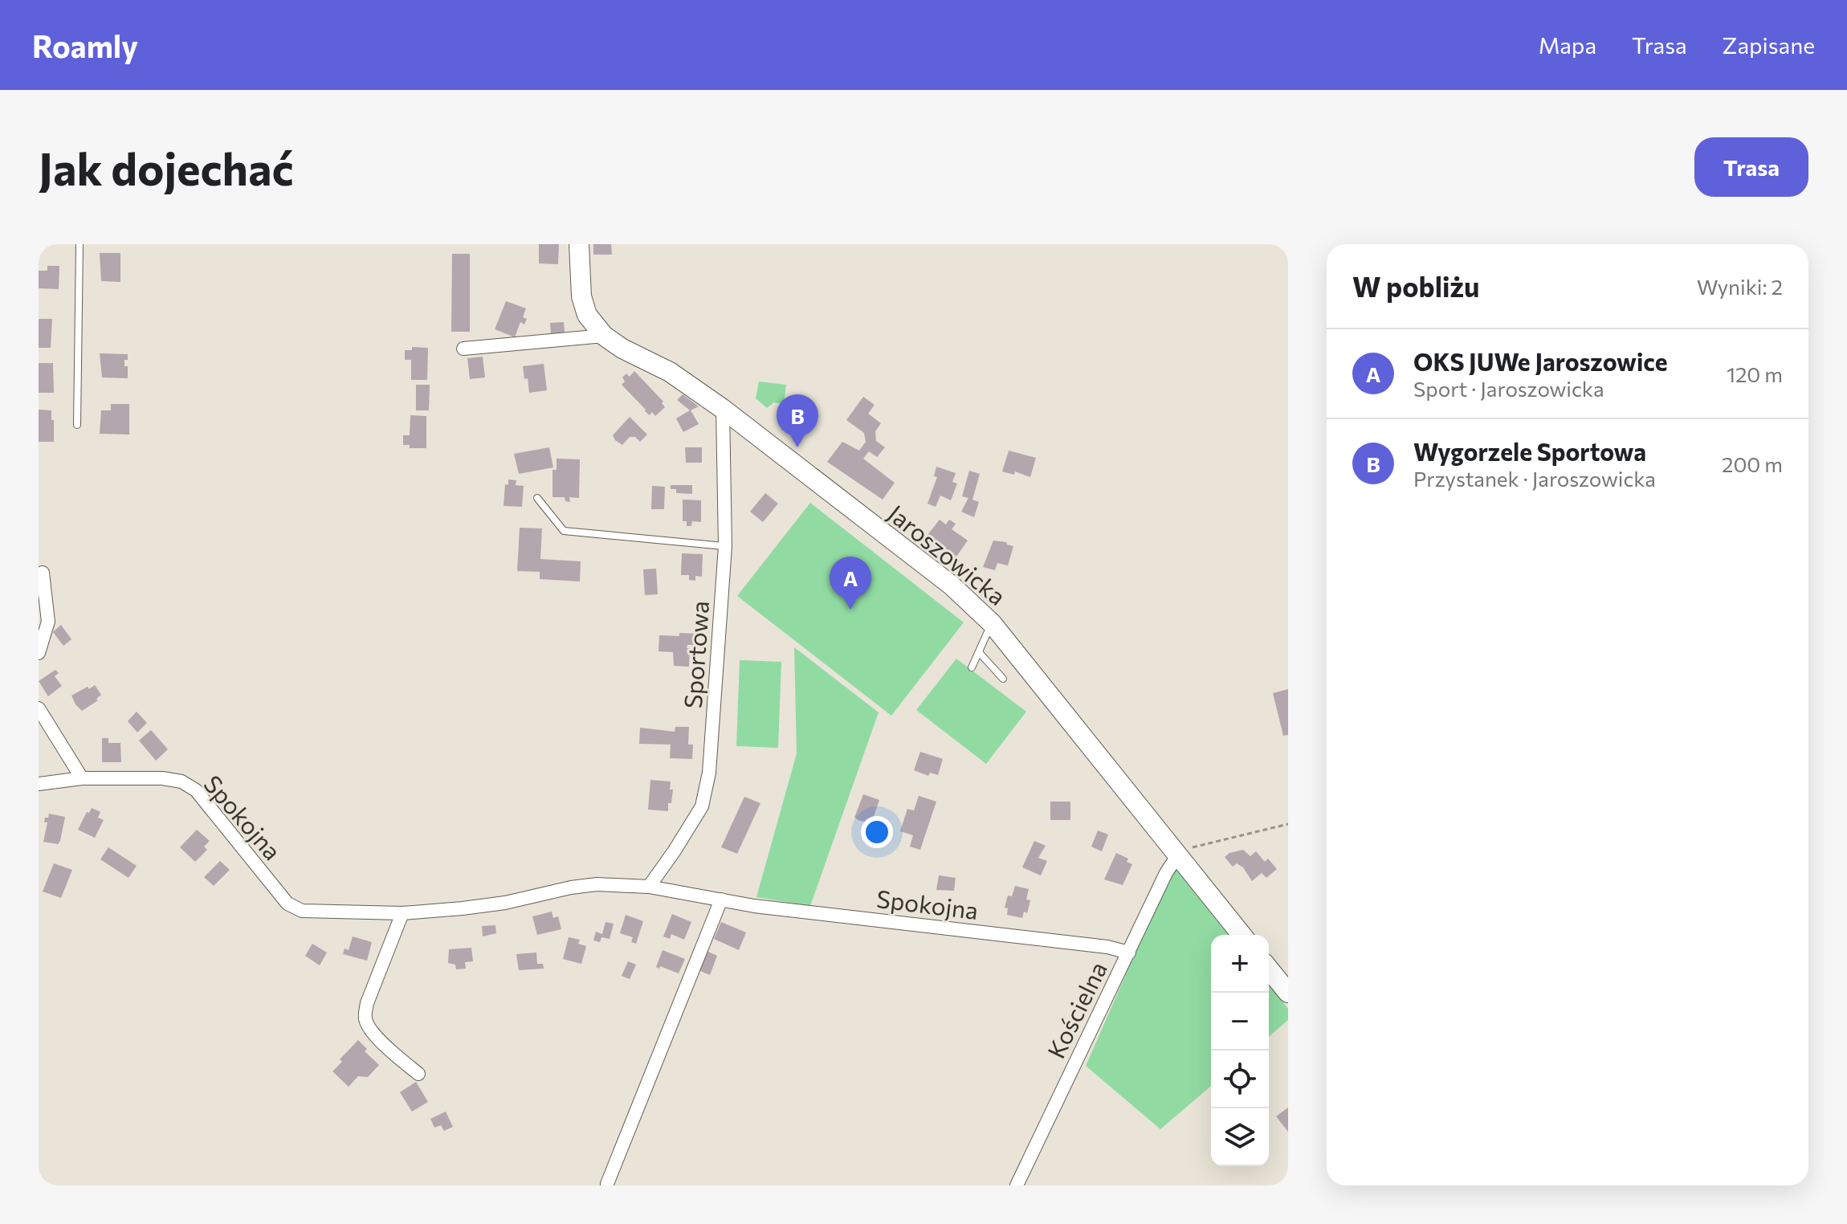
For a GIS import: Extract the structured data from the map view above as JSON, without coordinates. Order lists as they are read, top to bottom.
{
  "streets": {
    "street": [
      "Jaroszowicka",
      "Sportowa",
      "Spokojna",
      "Kościelna"
    ]
  },
  "crossings": [
    ["Jaroszowicka", "Sportowa"],
    ["Jaroszowicka", "Kościelna"],
    ["Sportowa", "Spokojna"],
    ["Spokojna", "Kościelna"]
  ],
  "page": {
    "header": "Roamly",
    "nav": ["Mapa", "Trasa", "Zapisane"],
    "buttons": "Trasa",
    "title": "Jak dojechać",
    "heading": ["W pobliżu", "Wyniki: 2"],
    "list": [
      {
        "mark": "A",
        "name": "OKS JUWe Jaroszowice",
        "note": "Sport · Jaroszowicka",
        "value": "120 m"
      },
      {
        "mark": "B",
        "name": "Wygorzele Sportowa",
        "note": "Przystanek · Jaroszowicka",
        "value": "200 m"
      }
    ],
    "pins": ["B", "A"],
    "map_buttons": ["+", "−"]
  }
}
